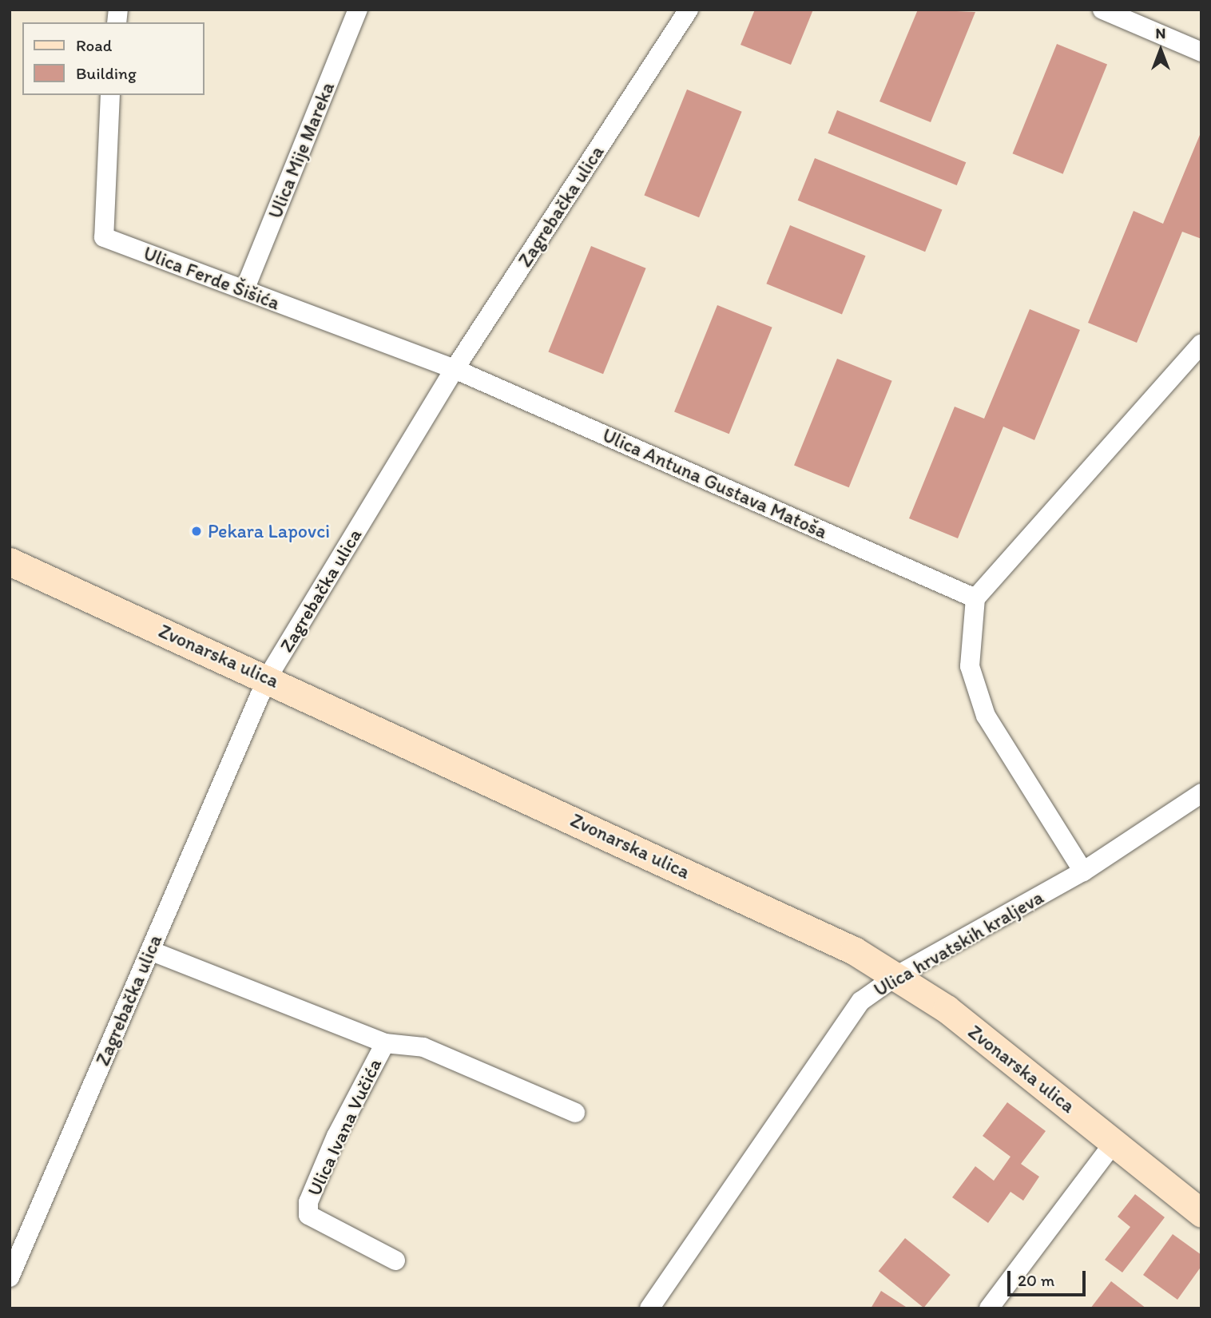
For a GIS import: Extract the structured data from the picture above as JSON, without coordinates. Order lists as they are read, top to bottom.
{
  "streets": {
    "main road": ["Zvonarska ulica"],
    "street": [
      "Ulica Mije Mareka",
      "Zagrebačka ulica",
      "Ulica Ferde Šišića",
      "Ulica Antuna Gustava Matoša",
      "Ulica hrvatskih kraljeva",
      "Ulica Ivana Vučića"
    ]
  },
  "crossings": [
    ["Ulica Mije Mareka", "Ulica Ferde Šišića"],
    ["Zagrebačka ulica", "Ulica Ferde Šišića"],
    ["Zagrebačka ulica", "Ulica Antuna Gustava Matoša"],
    ["Zagrebačka ulica", "Zvonarska ulica"],
    ["Zagrebačka ulica", "Ulica Ivana Vučića"],
    ["Ulica Ferde Šišića", "Ulica Antuna Gustava Matoša"],
    ["Zvonarska ulica", "Ulica hrvatskih kraljeva"]
  ],
  "places": ["Pekara Lapovci"],
  "legend": ["Road", "Building"],
  "scale_bar": "20 m",
  "north": "top"
}
